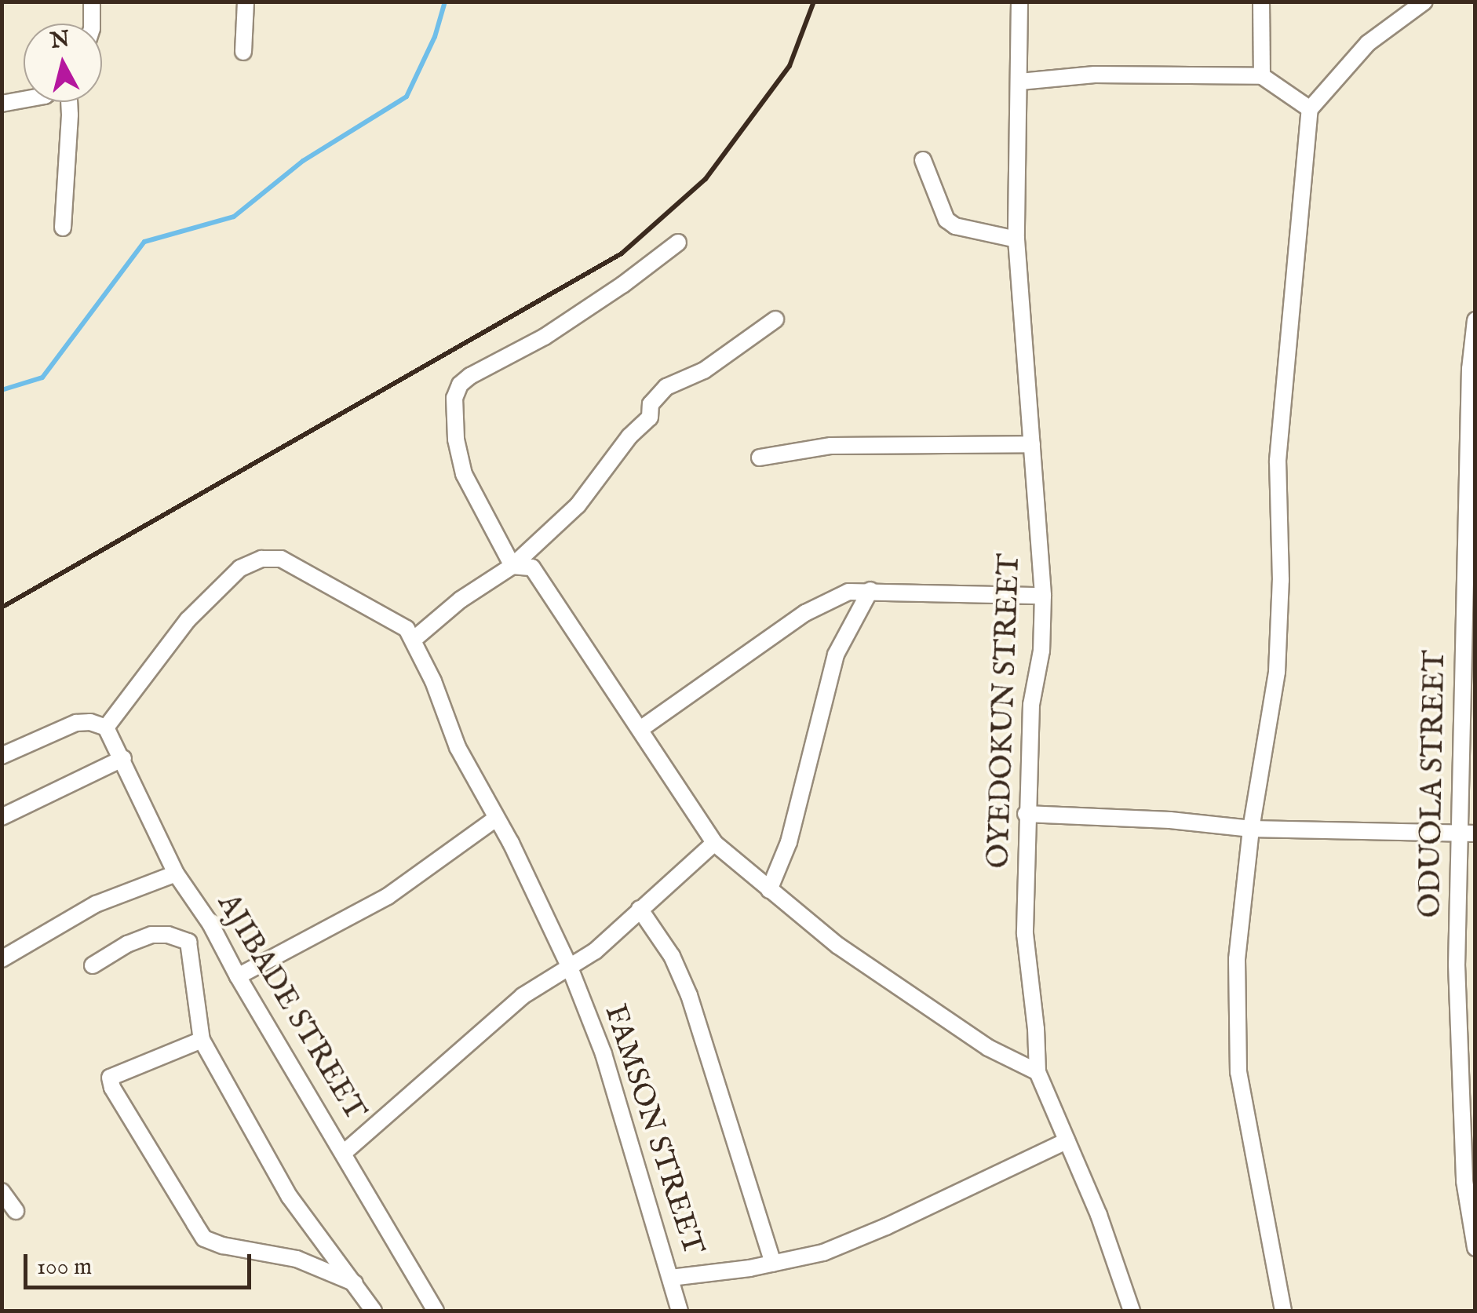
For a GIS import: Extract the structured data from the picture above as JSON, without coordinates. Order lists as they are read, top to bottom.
{
  "streets": {
    "street": [
      "OYEDOKUN STREET",
      "ODUOLA STREET",
      "AJIBADE STREET",
      "FAMSON STREET"
    ]
  },
  "scale_bar": "100 m",
  "north": "top"
}
